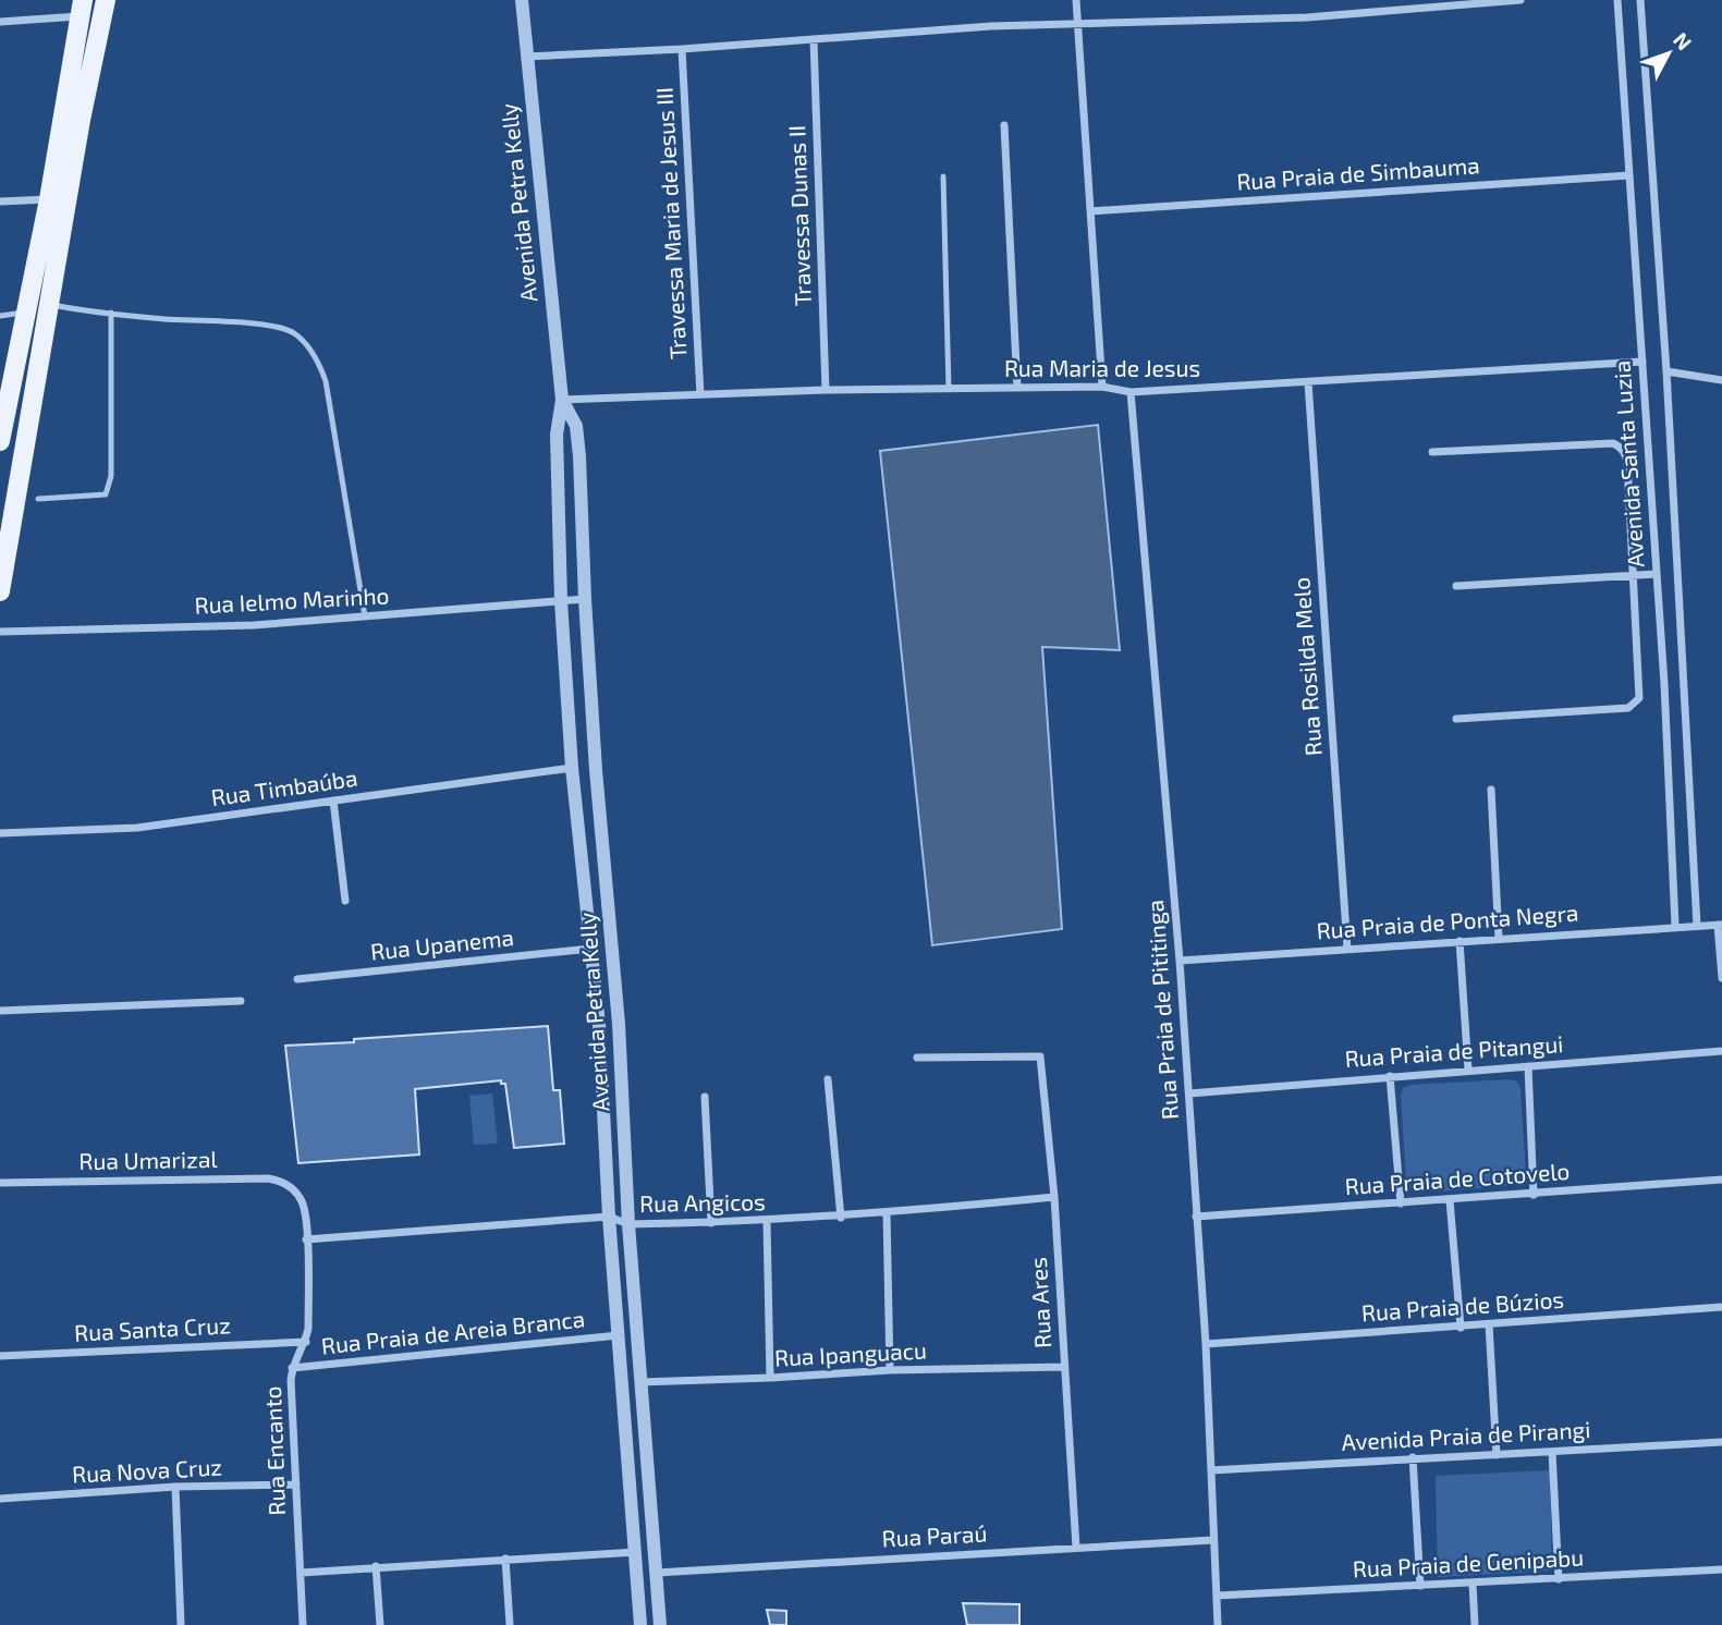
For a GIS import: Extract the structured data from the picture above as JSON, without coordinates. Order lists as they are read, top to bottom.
{
  "streets": {
    "street": [
      "Rua Praia de Simbauma",
      "Avenida Petra Kelly",
      "Travessa Dunas II",
      "Travessa Maria de Jesus III",
      "Rua Maria de Jesus",
      "Avenida Santa Luzia",
      "Rua Ielmo Marinho",
      "Rua Rosilda Melo",
      "Rua Timbaúba",
      "Rua Praia de Ponta Negra",
      "Rua Upanema",
      "Rua Praia de Pititinga",
      "Rua Praia de Pitangui",
      "Rua Umarizal",
      "Rua Praia de Cotovelo",
      "Rua Angicos",
      "Rua Ares",
      "Rua Praia de Búzios",
      "Rua Santa Cruz",
      "Rua Praia de Areia Branca",
      "Rua Ipanguacu",
      "Avenida Praia de Pirangi",
      "Rua Encanto",
      "Rua Nova Cruz",
      "Rua Paraú",
      "Rua Praia de Genipabu"
    ]
  },
  "crossings": [
    ["Rua Praia de Simbauma", "Avenida Santa Luzia"],
    ["Avenida Petra Kelly", "Rua Maria de Jesus"],
    ["Avenida Petra Kelly", "Rua Ielmo Marinho"],
    ["Avenida Petra Kelly", "Rua Timbaúba"],
    ["Avenida Petra Kelly", "Rua Upanema"],
    ["Avenida Petra Kelly", "Rua Angicos"],
    ["Avenida Petra Kelly", "Rua Praia de Areia Branca"],
    ["Avenida Petra Kelly", "Rua Ipanguacu"],
    ["Avenida Petra Kelly", "Rua Paraú"],
    ["Travessa Dunas II", "Rua Maria de Jesus"],
    ["Travessa Maria de Jesus III", "Rua Maria de Jesus"],
    ["Rua Maria de Jesus", "Avenida Santa Luzia"],
    ["Rua Maria de Jesus", "Rua Rosilda Melo"],
    ["Rua Maria de Jesus", "Rua Praia de Pititinga"],
    ["Avenida Santa Luzia", "Rua Praia de Ponta Negra"],
    ["Rua Rosilda Melo", "Rua Praia de Ponta Negra"],
    ["Rua Praia de Ponta Negra", "Rua Praia de Pititinga"],
    ["Rua Praia de Pititinga", "Rua Praia de Pitangui"],
    ["Rua Praia de Pititinga", "Rua Praia de Cotovelo"],
    ["Rua Praia de Pititinga", "Rua Praia de Búzios"],
    ["Rua Praia de Pititinga", "Avenida Praia de Pirangi"],
    ["Rua Praia de Pititinga", "Rua Paraú"],
    ["Rua Praia de Pititinga", "Rua Praia de Genipabu"],
    ["Rua Umarizal", "Rua Encanto"],
    ["Rua Angicos", "Rua Ares"],
    ["Rua Angicos", "Rua Encanto"],
    ["Rua Ares", "Rua Ipanguacu"],
    ["Rua Ares", "Rua Paraú"],
    ["Rua Santa Cruz", "Rua Encanto"],
    ["Rua Praia de Areia Branca", "Rua Encanto"],
    ["Rua Encanto", "Rua Nova Cruz"]
  ],
  "north": "top right"
}
